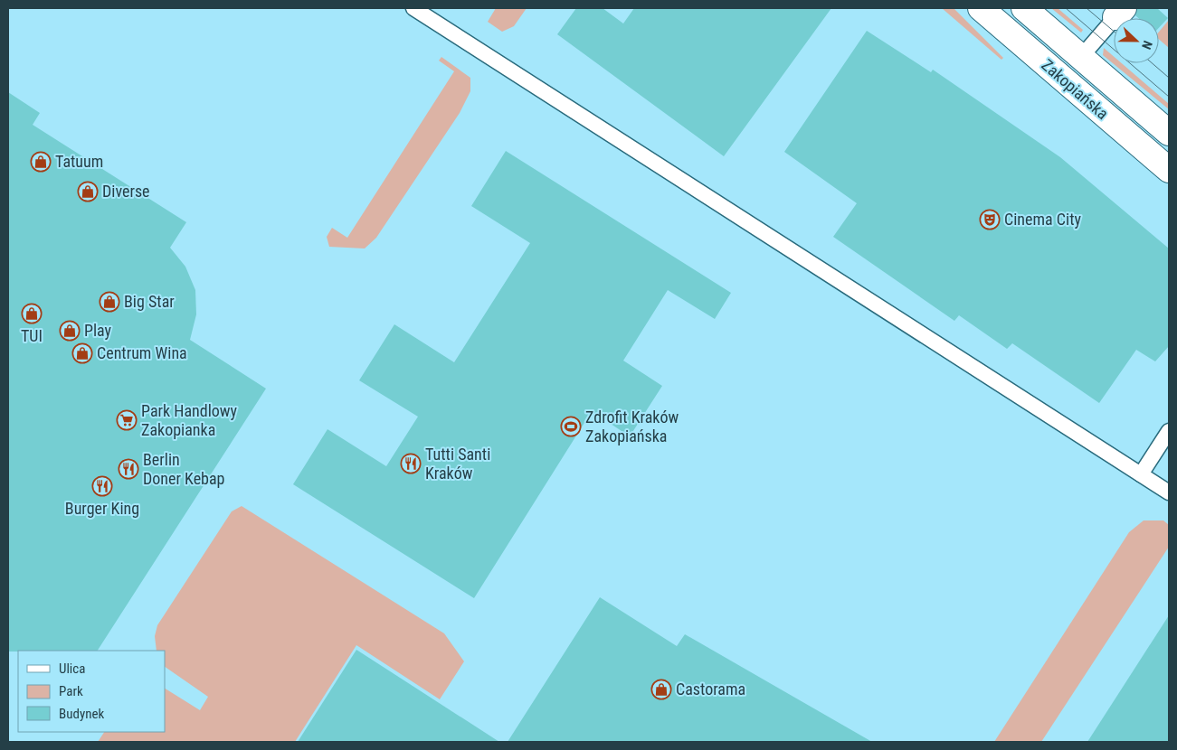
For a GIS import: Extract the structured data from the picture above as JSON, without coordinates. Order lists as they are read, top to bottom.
{
  "streets": {
    "main road": ["Zakopiańska"]
  },
  "places": {
    "shop": [
      "Tatuum",
      "Diverse",
      "Big Star",
      "TUI",
      "Play",
      "Centrum Wina",
      "Castorama"
    ],
    "theatre": ["Cinema City"],
    "supermarket": ["Park Handlowy Zakopianka"],
    "sports": ["Zdrofit Kraków Zakopiańska"],
    "restaurant": ["Tutti Santi Kraków", "Berlin Doner Kebap", "Burger King"]
  },
  "legend": ["Ulica", "Park", "Budynek"],
  "north": "right"
}
